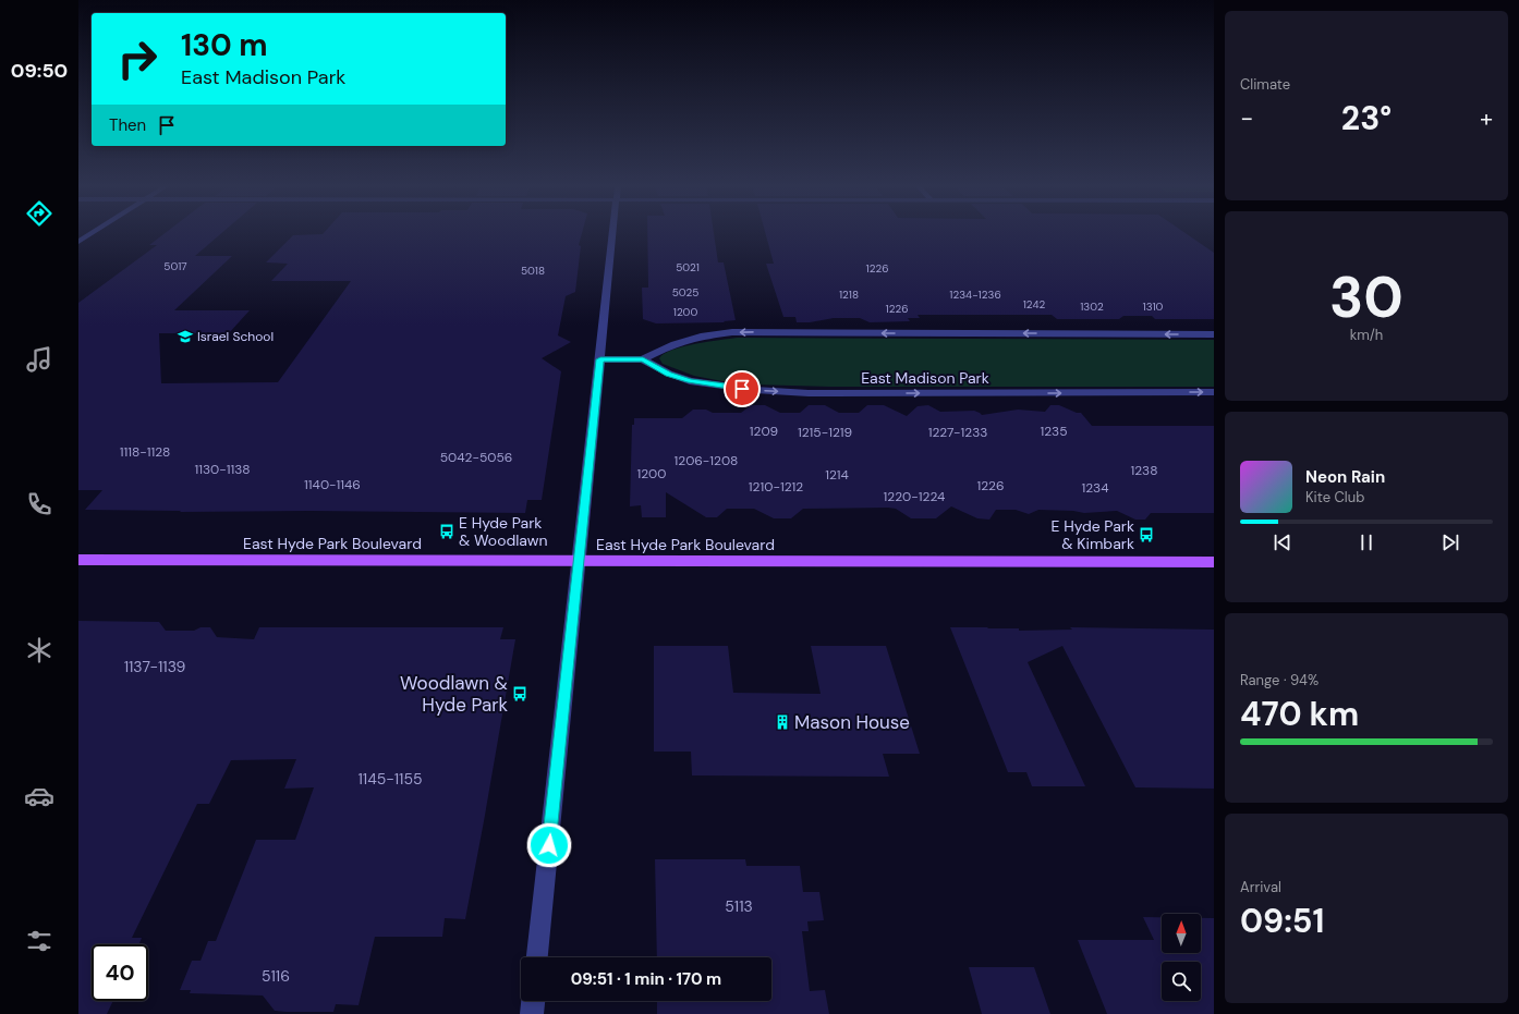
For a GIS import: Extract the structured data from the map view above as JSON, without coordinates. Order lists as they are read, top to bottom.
{
  "streets": {
    "main road": ["East Hyde Park Boulevard"],
    "street": ["East Madison Park"]
  },
  "places": {
    "school or university": ["Israel School"],
    "bus stop": ["E Hyde Park & Woodlawn", "E Hyde Park & Kimbark", "Woodlawn & Hyde Park"],
    "building": ["Mason House"]
  },
  "house_numbers": [
    "5017",
    "5021",
    "1226",
    "5018",
    "5025",
    "1218",
    "1234-1236",
    "1242",
    "1302",
    "1310",
    "1226",
    "1200",
    "1209",
    "1235",
    "1215-1219",
    "1227-1233",
    "1118-1128",
    "5042-5056",
    "1206-1208",
    "1130-1138",
    "1238",
    "1200",
    "1214",
    "1140-1146",
    "1226",
    "1210-1212",
    "1234",
    "1220-1224",
    "1137-1139",
    "1145-1155",
    "5113",
    "5116"
  ],
  "north": "top",
  "page": {
    "tabs": "09:50",
    "tile": [
      "Climate",
      ["30", "km/h"],
      ["Range · 94%", "470 km"],
      ["Arrival", "09:51"]
    ],
    "turn": ["130 m", "East Madison Park"],
    "heat": ["−", "23°", "+"],
    "then": "Then",
    "song": ["Neon Rain", "Kite Club"],
    "limit": "40",
    "trip": "09:51 · 1 min · 170 m"
  }
}
